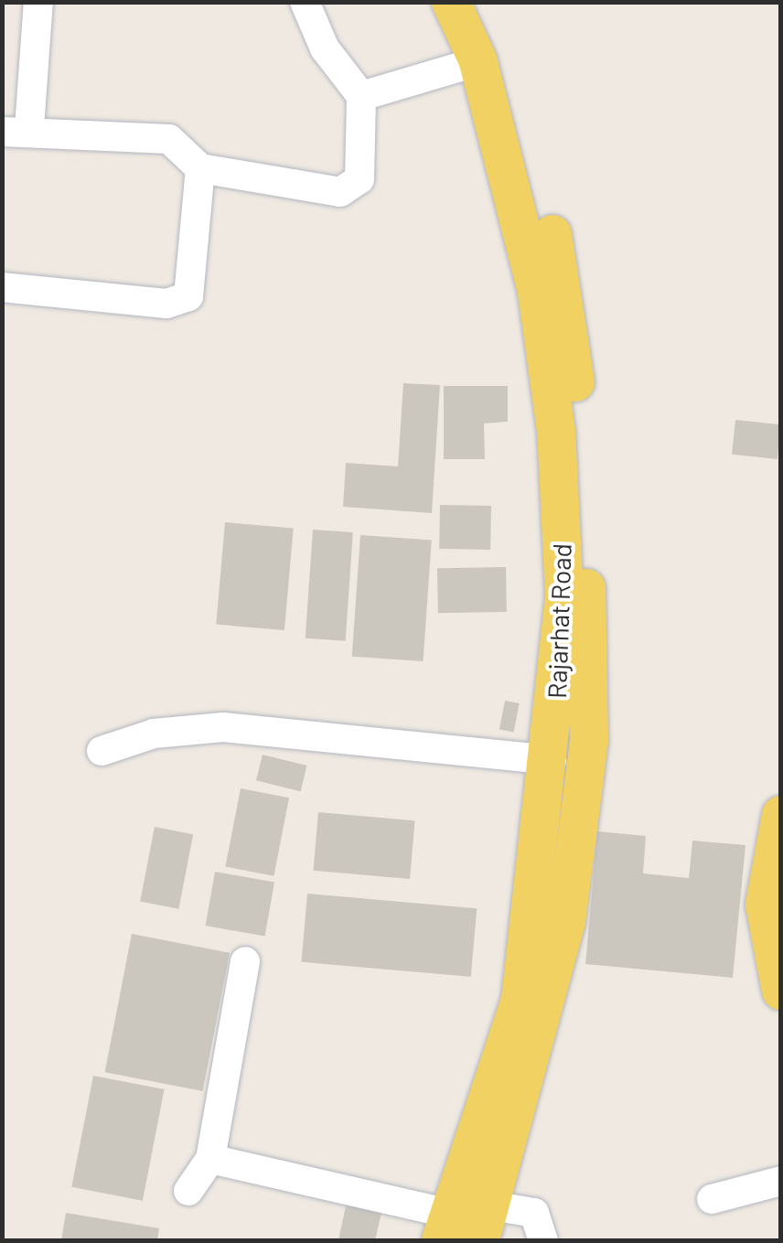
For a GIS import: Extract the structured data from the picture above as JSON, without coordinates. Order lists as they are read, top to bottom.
{
  "streets": {
    "main road": ["Rajarhat Road"]
  }
}
